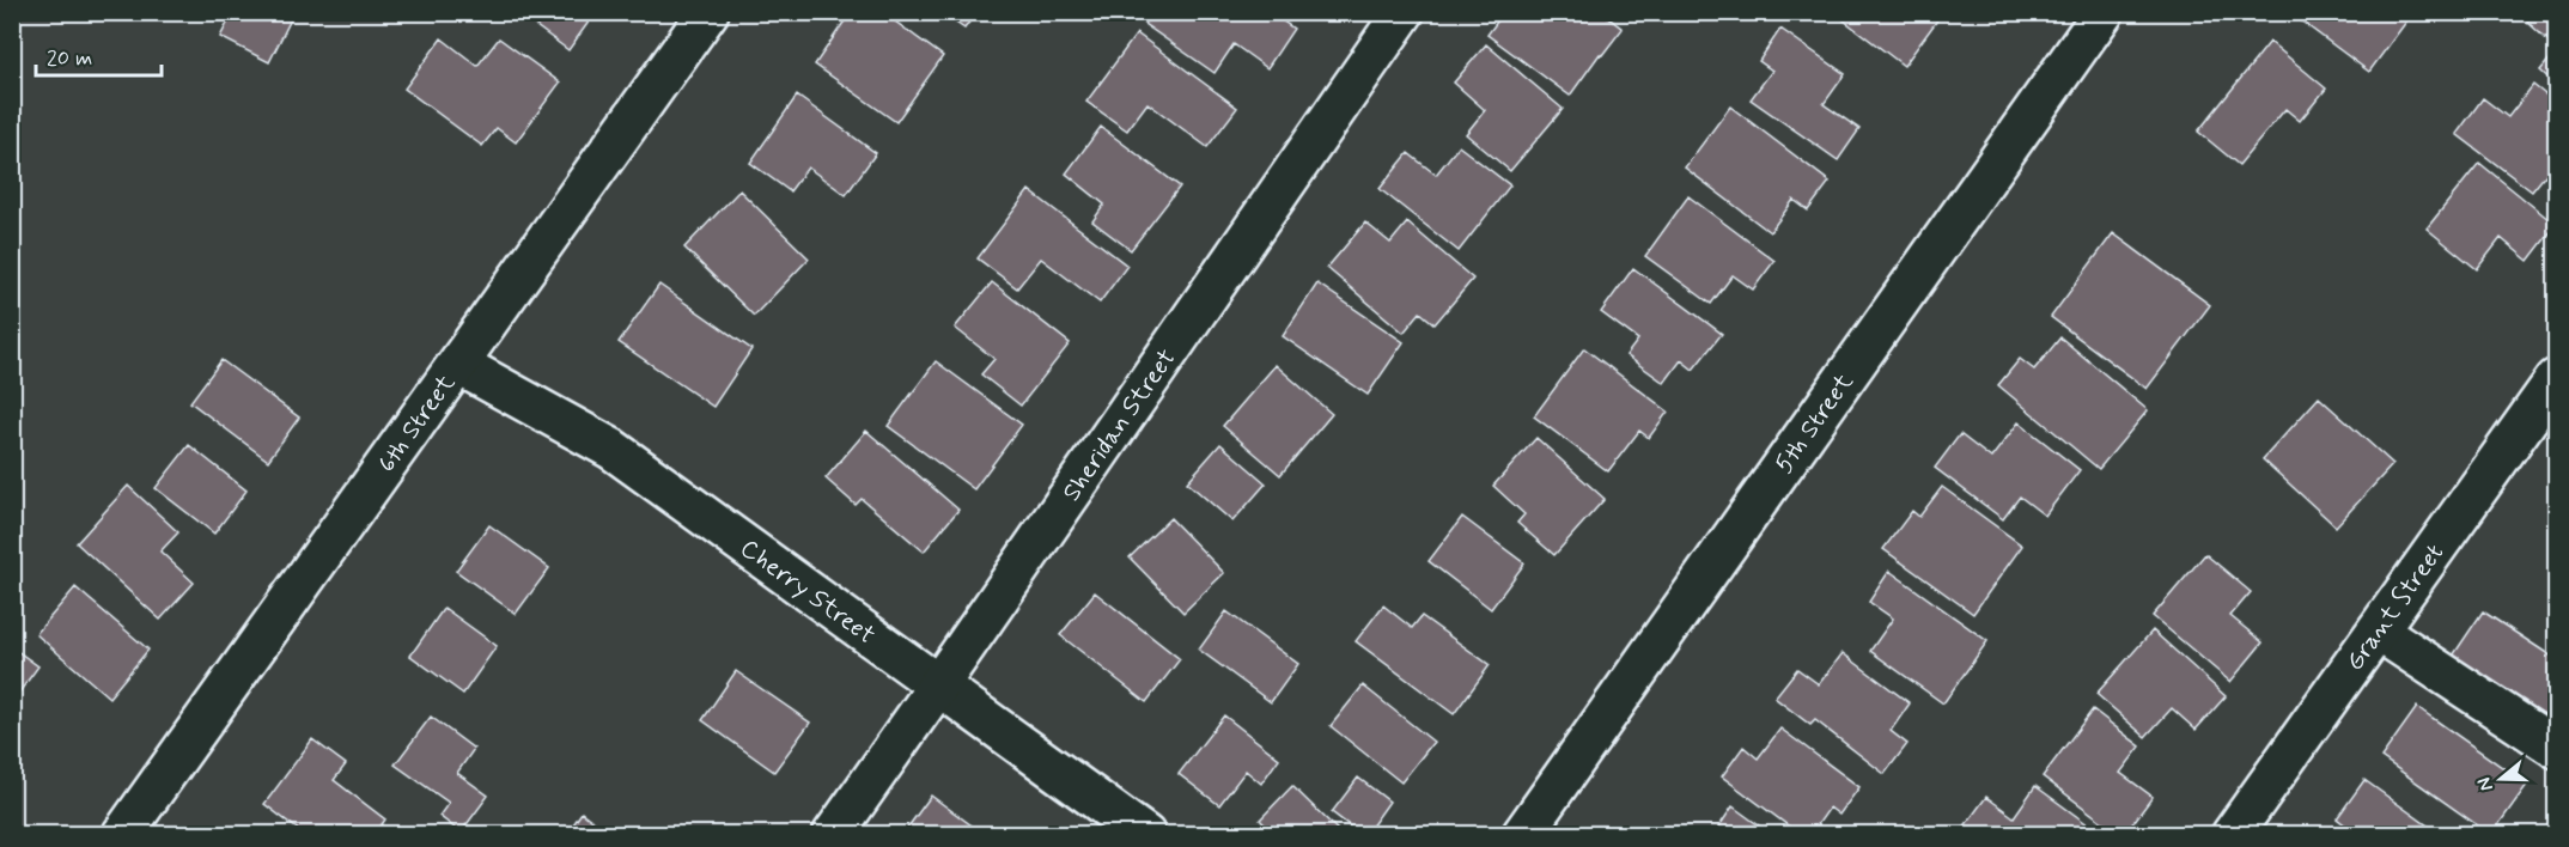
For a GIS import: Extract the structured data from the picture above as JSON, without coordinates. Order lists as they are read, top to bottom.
{
  "streets": {
    "street": [
      "5th Street",
      "6th Street",
      "Sheridan Street",
      "Cherry Street",
      "Grant Street"
    ]
  },
  "crossings": [
    ["6th Street", "Cherry Street"],
    ["Sheridan Street", "Cherry Street"]
  ],
  "scale_bar": "20 m",
  "north": "left"
}
